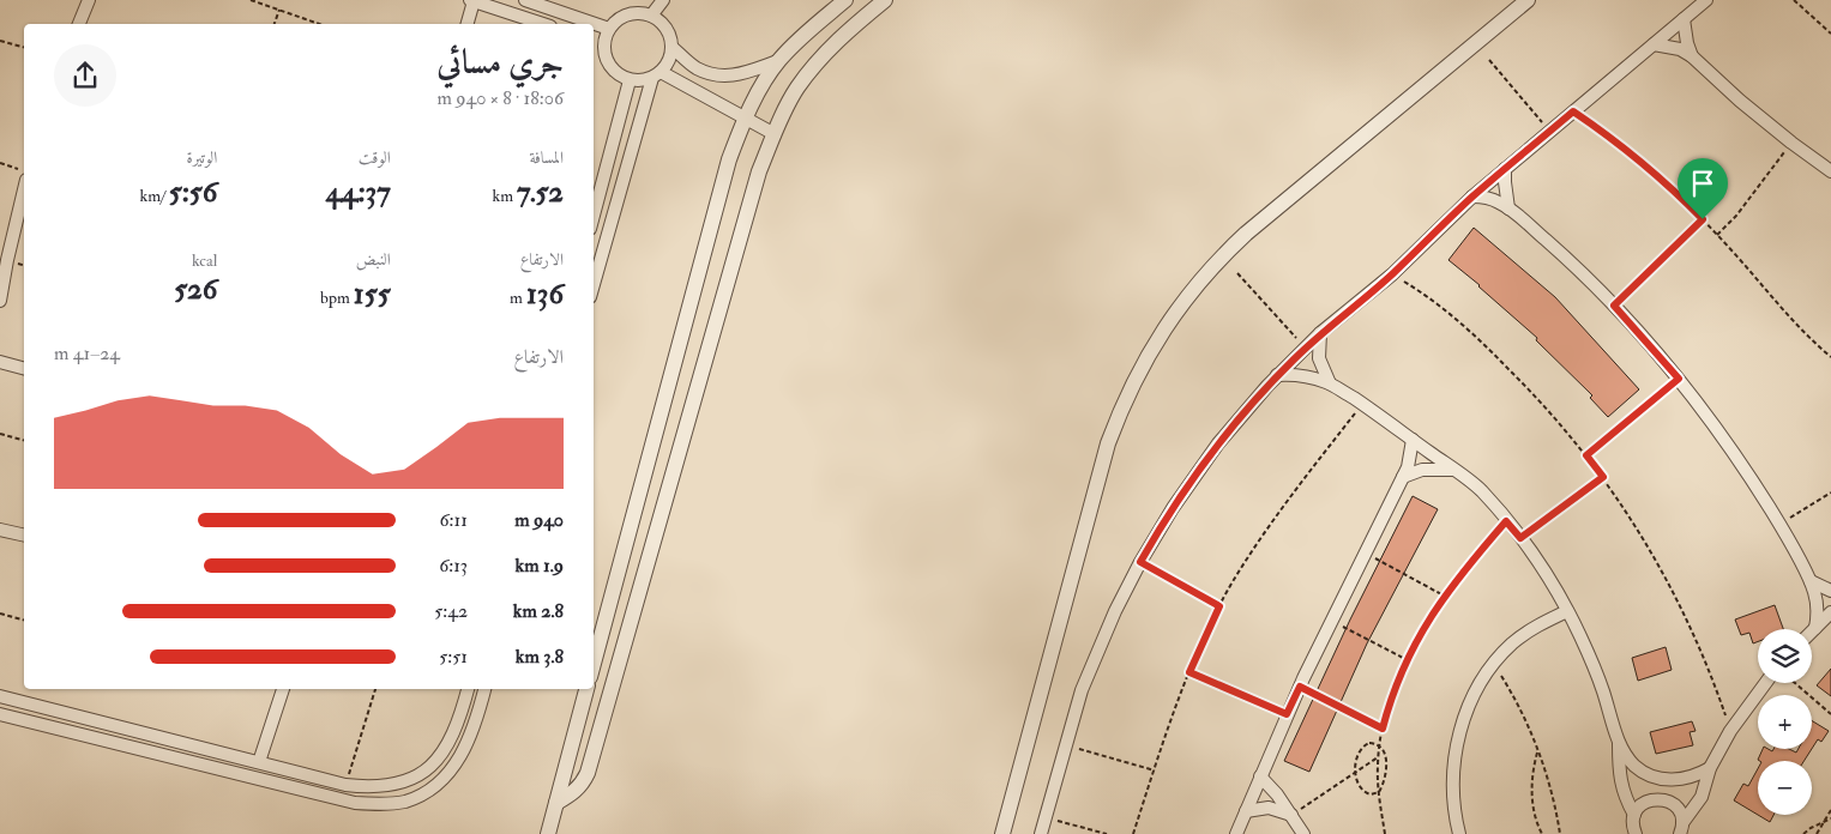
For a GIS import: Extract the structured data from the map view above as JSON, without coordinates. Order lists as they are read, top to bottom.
{
  "page": {
    "heading": ["جري مسائي", "18:06 · 8 × 940 m"],
    "stats": [
      ["المسافة", "7.52 km"],
      ["الوقت", "44:37"],
      ["الوتيرة", "5:56 /km"],
      ["الارتفاع", "136 m"],
      ["النبض", "155 bpm"],
      ["kcal", "526"]
    ],
    "chart": ["الارتفاع", "24–41 m"],
    "list": [
      {
        "name": "940 m",
        "note": "6:11"
      },
      {
        "name": "1.9 km",
        "note": "6:13"
      },
      {
        "name": "2.8 km",
        "note": "5:42"
      },
      {
        "name": "3.8 km",
        "note": "5:51"
      }
    ],
    "map_buttons": ["+", "−"]
  }
}
